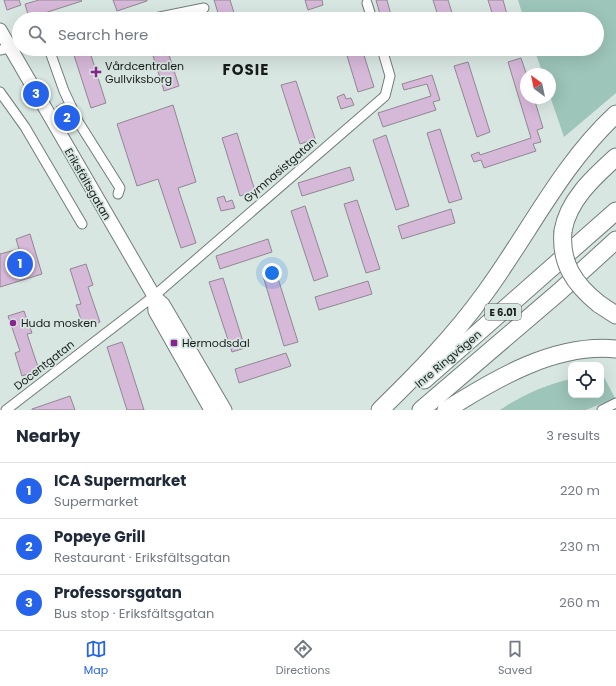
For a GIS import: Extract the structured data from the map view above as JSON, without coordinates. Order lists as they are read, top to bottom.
{
  "streets": {
    "highway": ["E 6.01", "Inre Ringvägen"],
    "street": ["Gymnasistgatan", "Eriksfältsgatan", "Docentgatan"]
  },
  "crossings": [
    ["Gymnasistgatan", "Eriksfältsgatan"],
    ["Gymnasistgatan", "Docentgatan"],
    ["Eriksfältsgatan", "Docentgatan"]
  ],
  "districts": ["FOSIE"],
  "places": {
    "health": ["Vårdcentralen Gullviksborg"],
    "other": ["Huda mosken"],
    "transit": ["Hermodsdal"]
  },
  "north": "top left",
  "page": {
    "search": "Search here",
    "pins": ["3", "2", "1"],
    "heading": ["Nearby", "3 results"],
    "list": [
      {
        "mark": "1",
        "name": "ICA Supermarket",
        "note": "Supermarket",
        "value": "220 m"
      },
      {
        "mark": "2",
        "name": "Popeye Grill",
        "note": "Restaurant · Eriksfältsgatan",
        "value": "230 m"
      },
      {
        "mark": "3",
        "name": "Professorsgatan",
        "note": "Bus stop · Eriksfältsgatan",
        "value": "260 m"
      }
    ],
    "nav": ["Map", "Directions", "Saved"]
  }
}
